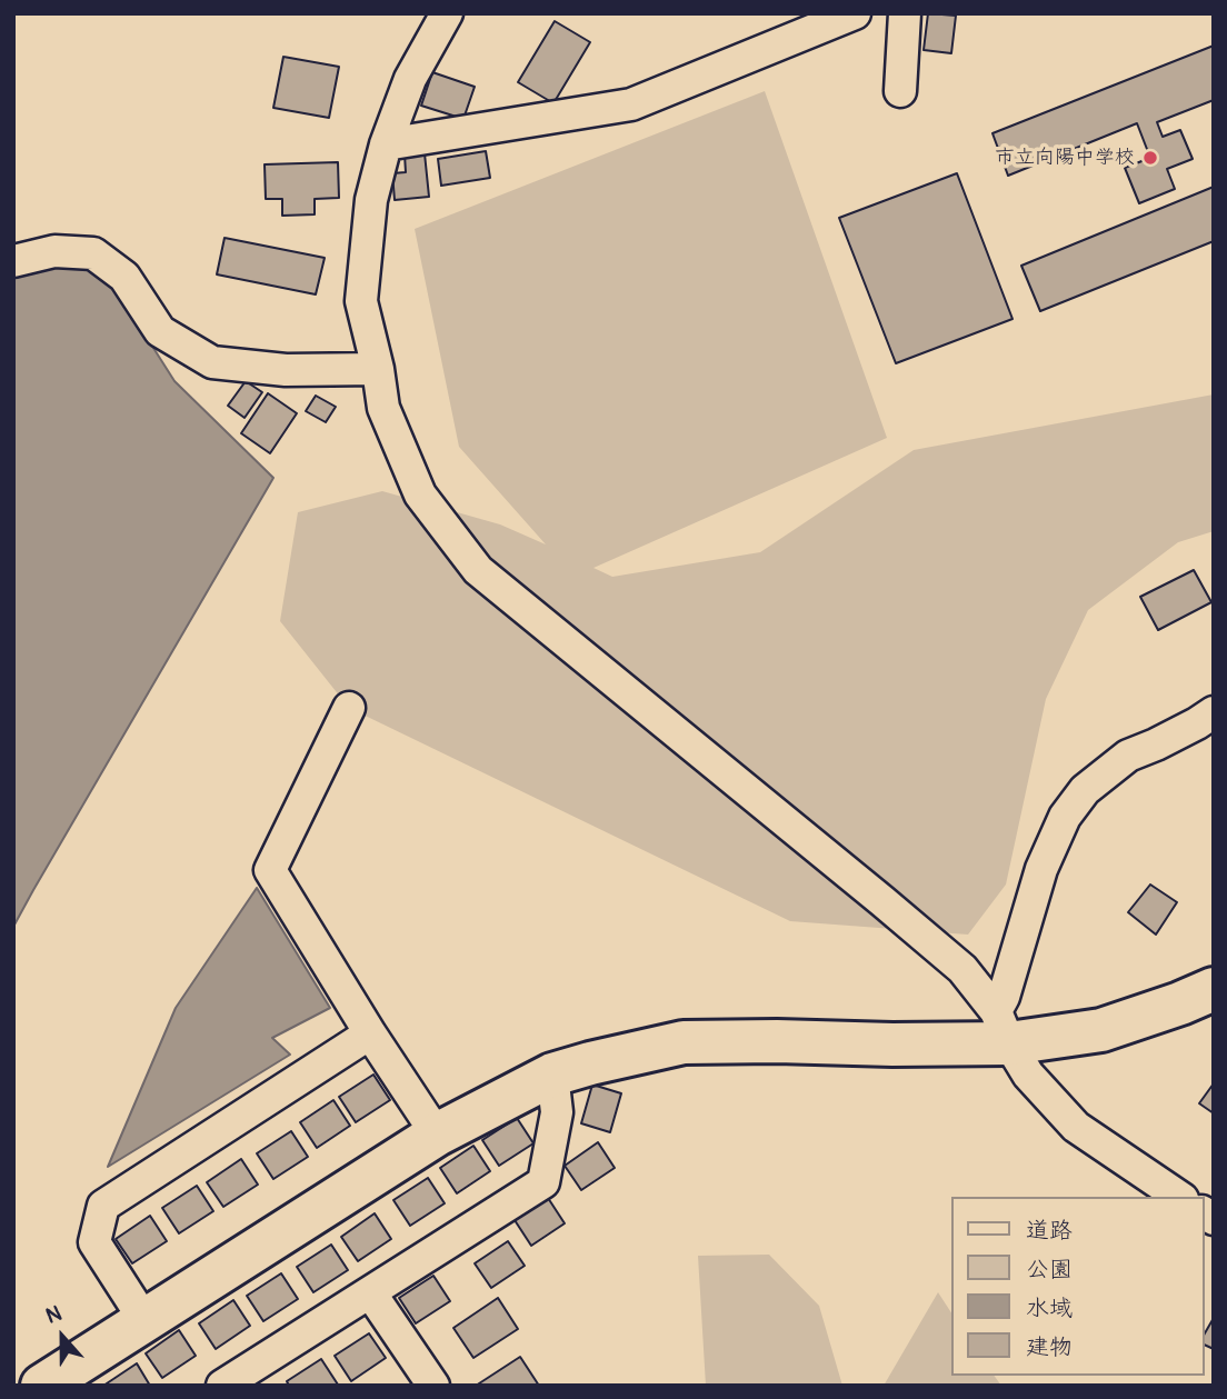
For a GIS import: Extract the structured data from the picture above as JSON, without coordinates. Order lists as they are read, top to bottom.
{
  "places": ["市立向陽中学校"],
  "legend": [
    "道路",
    "公園",
    "水域",
    "建物"
  ],
  "north": "top"
}
